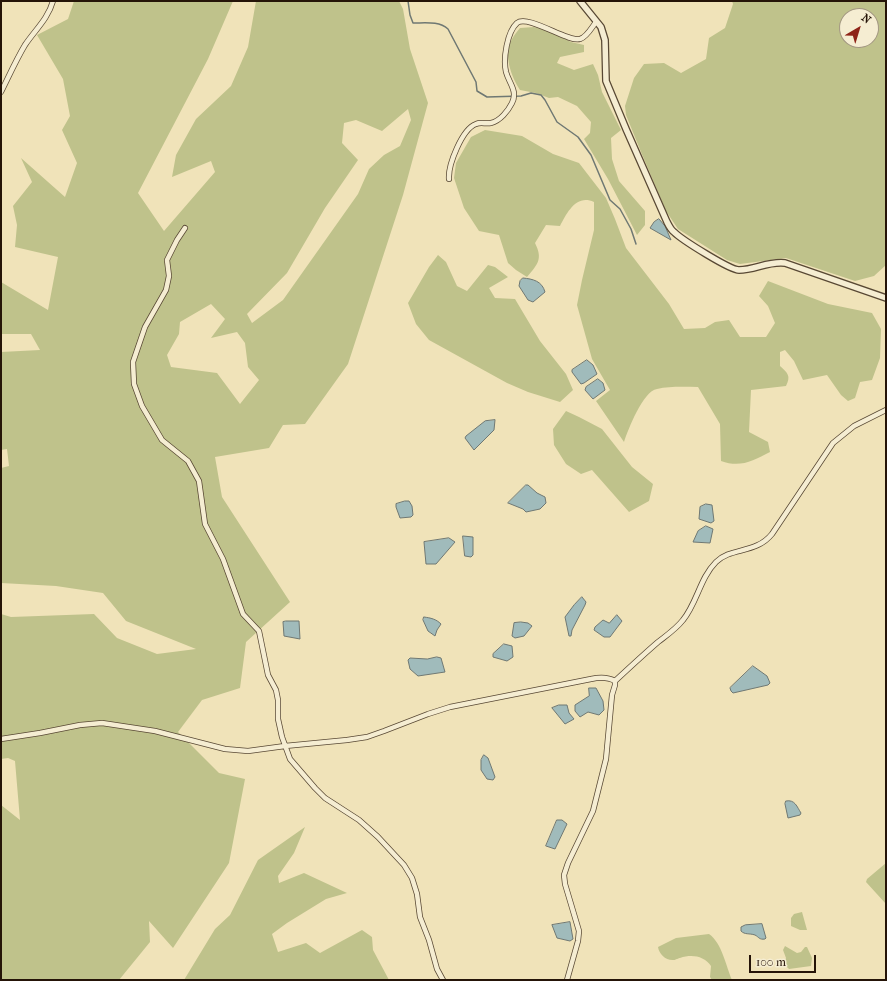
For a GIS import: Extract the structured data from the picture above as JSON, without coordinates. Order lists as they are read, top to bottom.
{
  "scale_bar": "100 m",
  "north": "top right"
}
